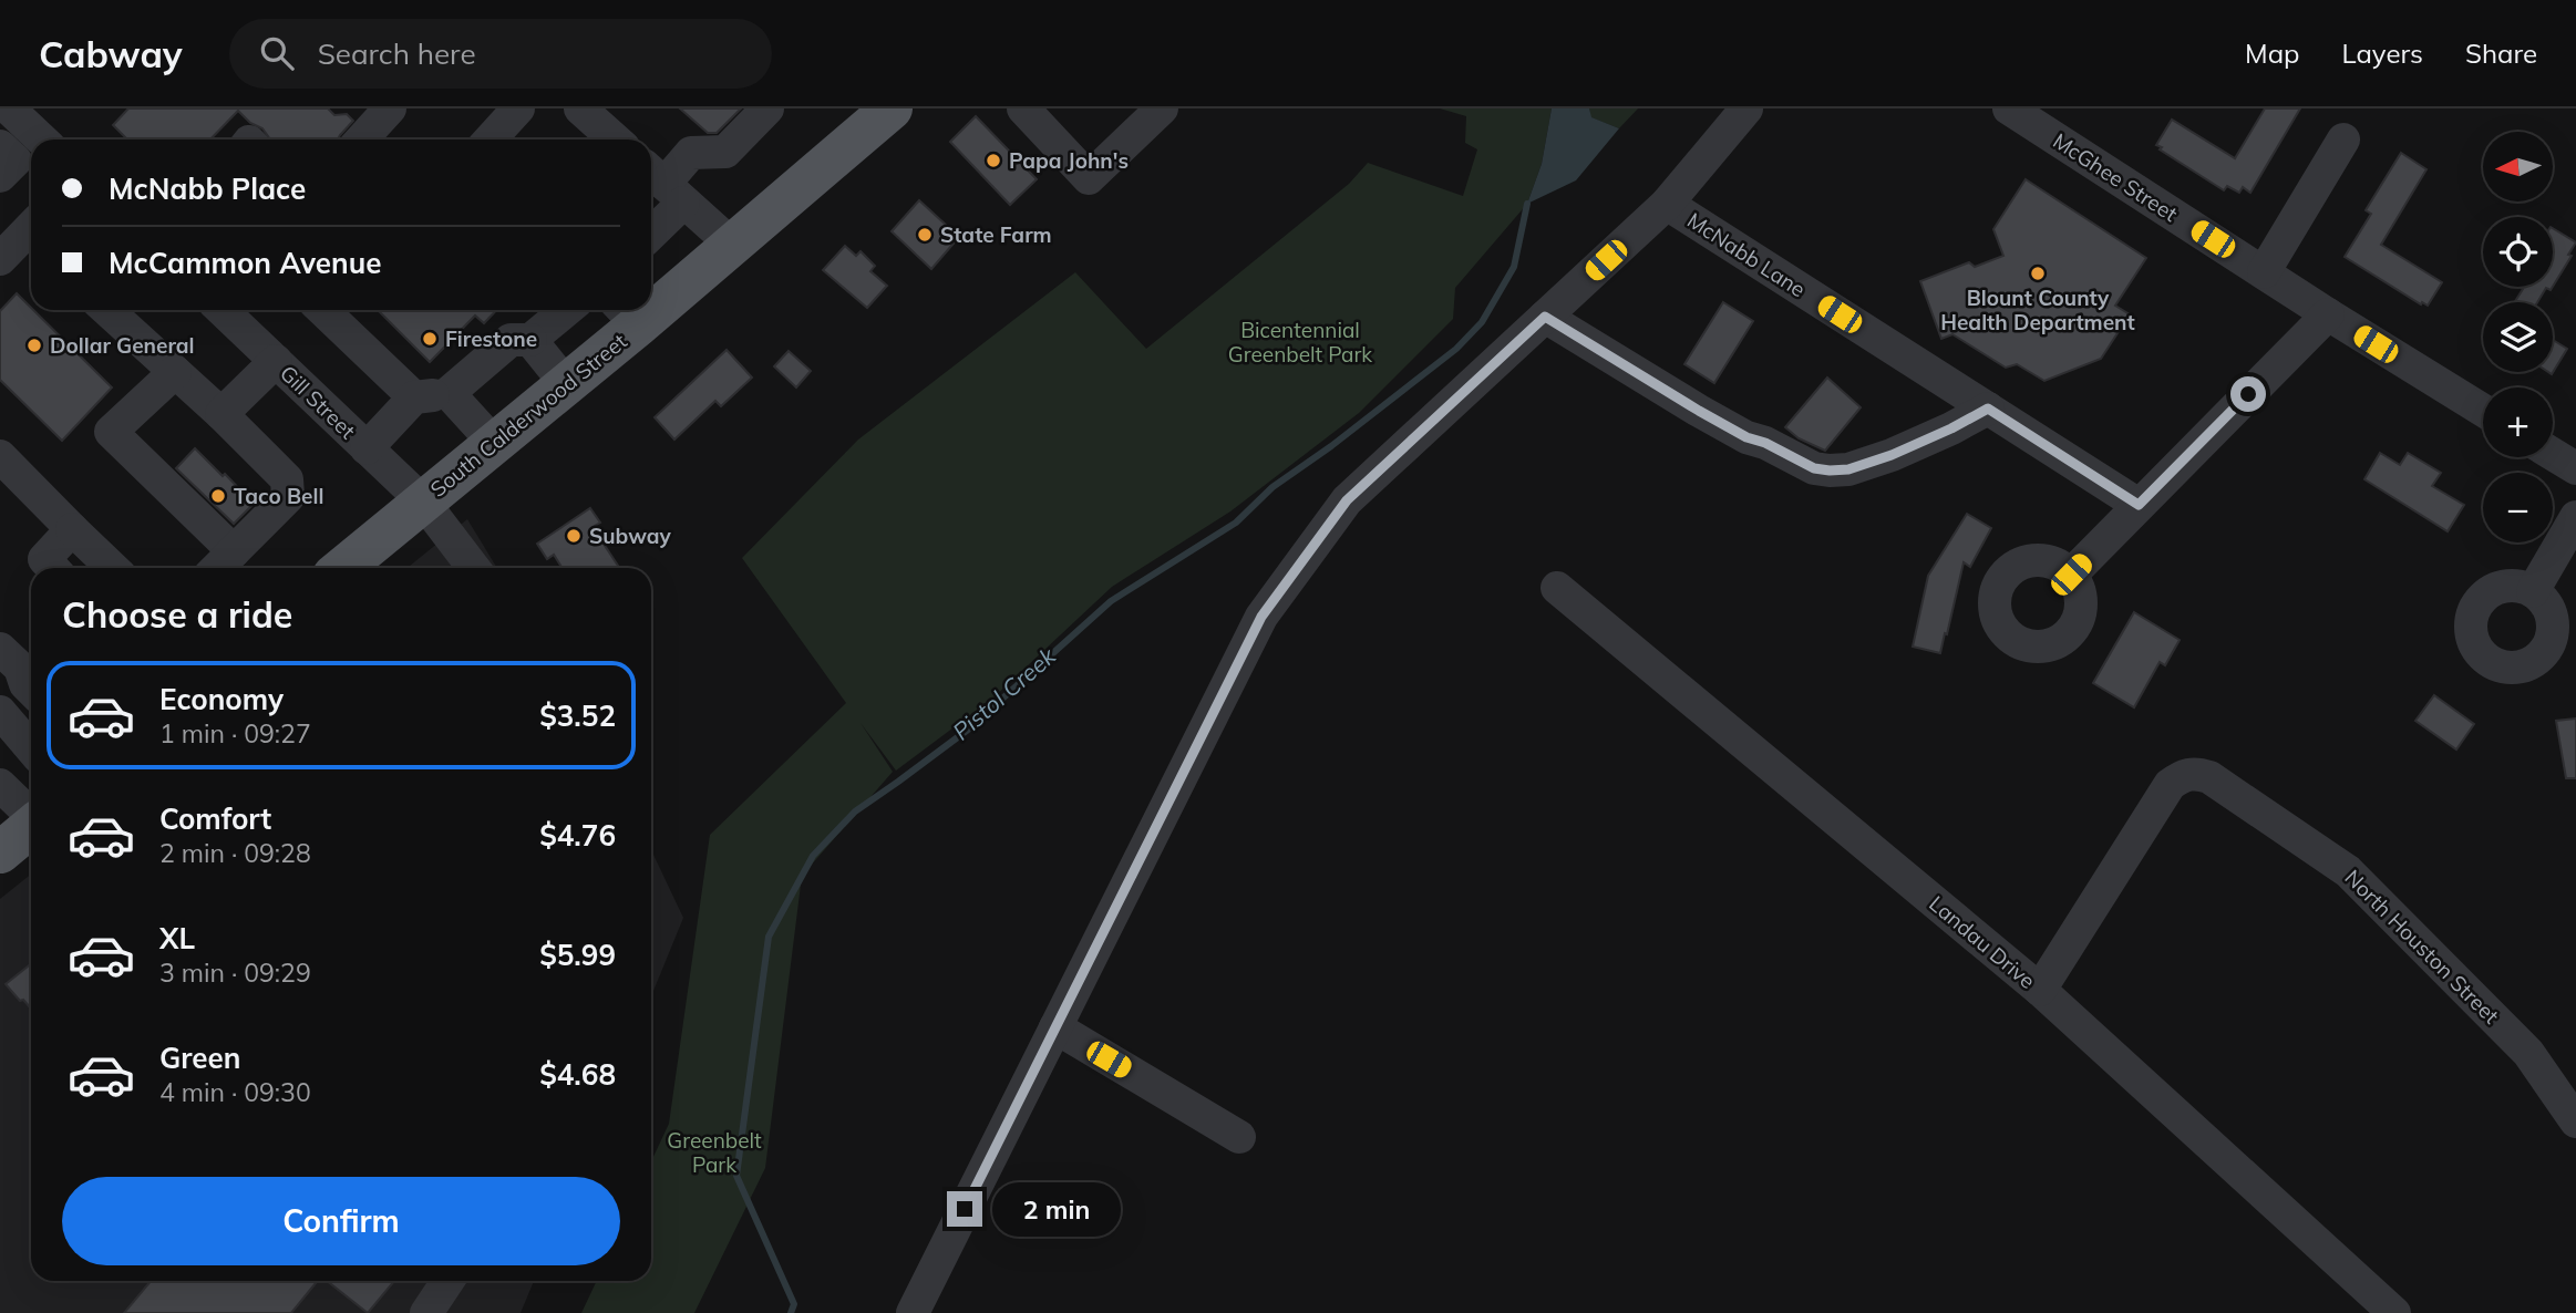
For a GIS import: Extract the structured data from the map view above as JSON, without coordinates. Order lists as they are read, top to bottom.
{
  "streets": {
    "main road": ["South Calderwood Street"],
    "street": [
      "McGhee Street",
      "McNabb Lane",
      "Gill Street",
      "Landau Drive",
      "North Houston Street"
    ]
  },
  "crossings": [
    ["Gill Street", "South Calderwood Street"],
    ["Landau Drive", "North Houston Street"]
  ],
  "water": ["Pistol Creek"],
  "parks": ["Bicentennial Greenbelt Park", "Greenbelt Park"],
  "places": [
    "Papa John's",
    "State Farm",
    "Blount County Health Department",
    "Firestone",
    "Dollar General",
    "Taco Bell",
    "Subway"
  ],
  "north": "left",
  "page": {
    "header": "Cabway",
    "search": "Search here",
    "nav": ["Map", "Layers", "Share"],
    "map_buttons": ["+", "−"],
    "banner": ["McNabb Place", "McCammon Avenue"],
    "heading": "Choose a ride",
    "list": [
      {
        "name": "Economy",
        "note": "1 min · 09:27",
        "value": "$3.52"
      },
      {
        "name": "Comfort",
        "note": "2 min · 09:28",
        "value": "$4.76"
      },
      {
        "name": "XL",
        "note": "3 min · 09:29",
        "value": "$5.99"
      },
      {
        "name": "Green",
        "note": "4 min · 09:30",
        "value": "$4.68"
      }
    ],
    "buttons": "Confirm",
    "bubble": "2 min"
  }
}
